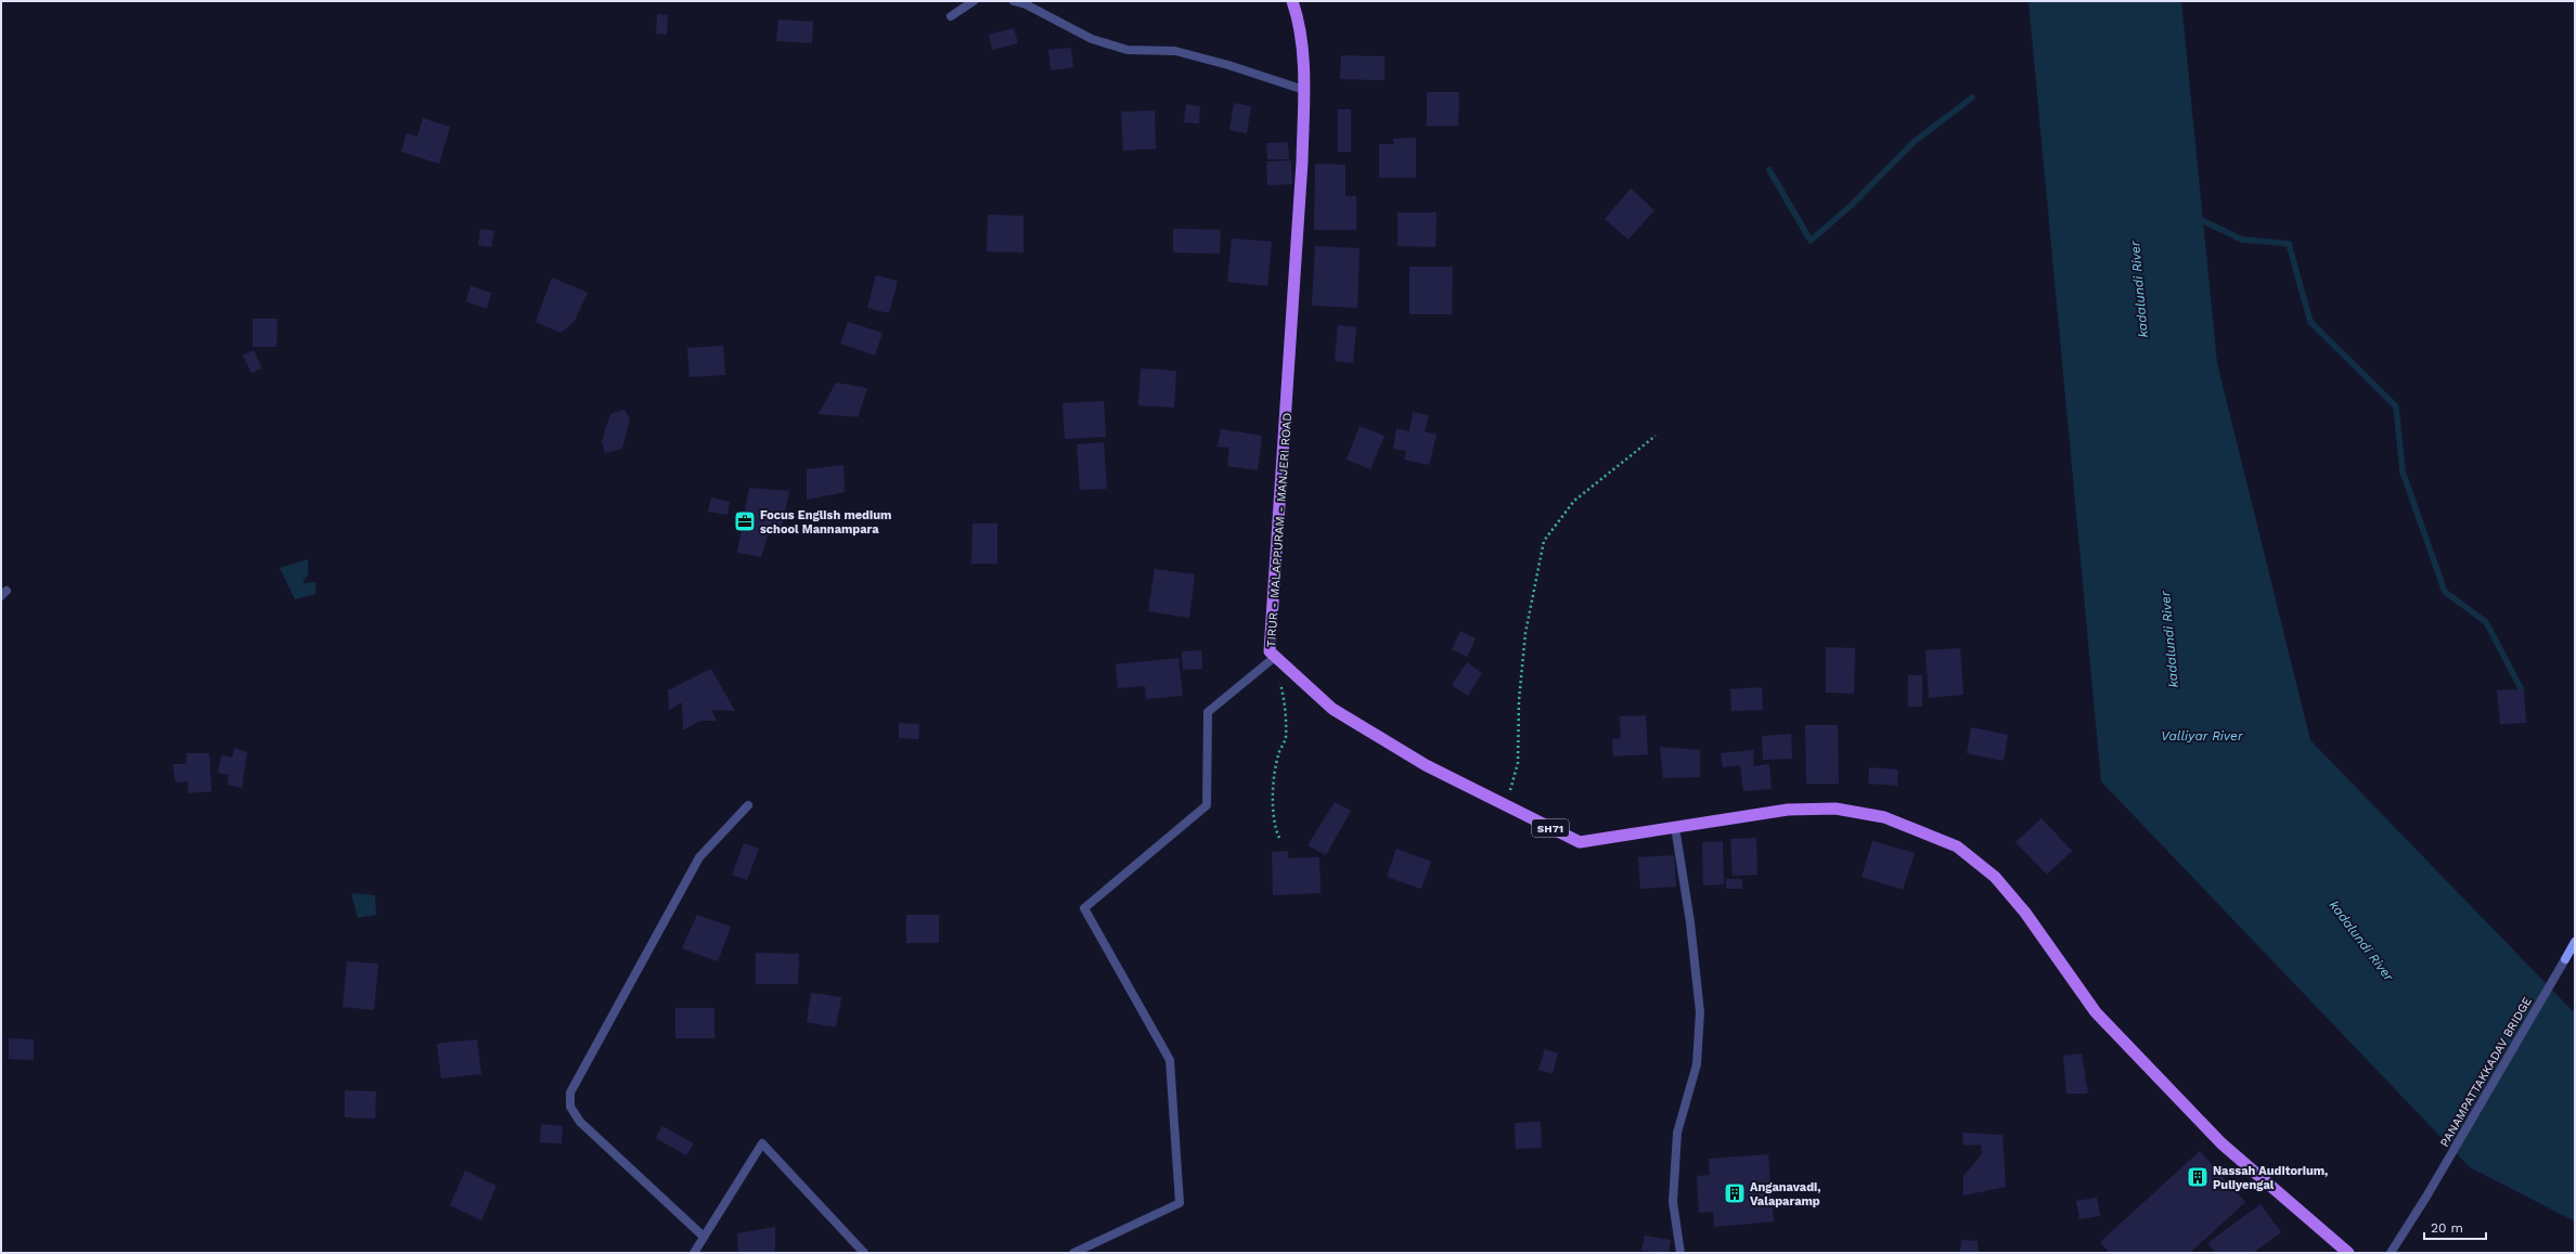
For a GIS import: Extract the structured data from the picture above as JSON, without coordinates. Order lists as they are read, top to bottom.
{
  "streets": {
    "main road": ["TIRUR - MALAPPURAM - MANJERI ROAD", "SH71"],
    "street": ["PANAMPATTAKKADAV BRIDGE"]
  },
  "water": ["kadalundi River", "Valliyar River"],
  "places": {
    "office": ["Focus English medium school Mannampara"],
    "building": ["Nassah Auditorium, Puliyengal", "Anganavadi, Valaparamp"]
  },
  "scale_bar": "20 m"
}
